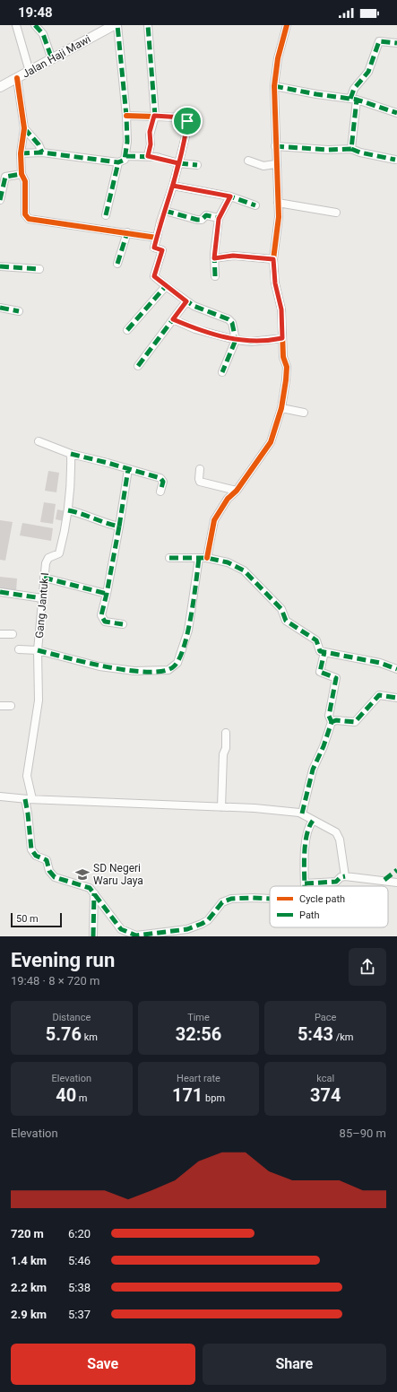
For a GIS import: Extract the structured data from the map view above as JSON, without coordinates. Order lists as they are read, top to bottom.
{
  "streets": {
    "street": ["Jalan Haji Mawi", "Gang Jantuk I"]
  },
  "places": {
    "school or university": ["SD Negeri Waru Jaya"]
  },
  "legend": ["Cycle path", "Path"],
  "scale_bar": "50 m",
  "page": {
    "status": "19:48",
    "scale": "50 m",
    "heading": ["Evening run", "19:48 · 8 × 720 m"],
    "stats": [
      ["Distance", "5.76 km"],
      ["Time", "32:56"],
      ["Pace", "5:43 /km"],
      ["Elevation", "40 m"],
      ["Heart rate", "171 bpm"],
      ["kcal", "374"]
    ],
    "chart": ["Elevation", "85–90 m"],
    "list": [
      {
        "name": "720 m",
        "note": "6:20"
      },
      {
        "name": "1.4 km",
        "note": "5:46"
      },
      {
        "name": "2.2 km",
        "note": "5:38"
      },
      {
        "name": "2.9 km",
        "note": "5:37"
      }
    ],
    "buttons": ["Save", "Share"]
  }
}
